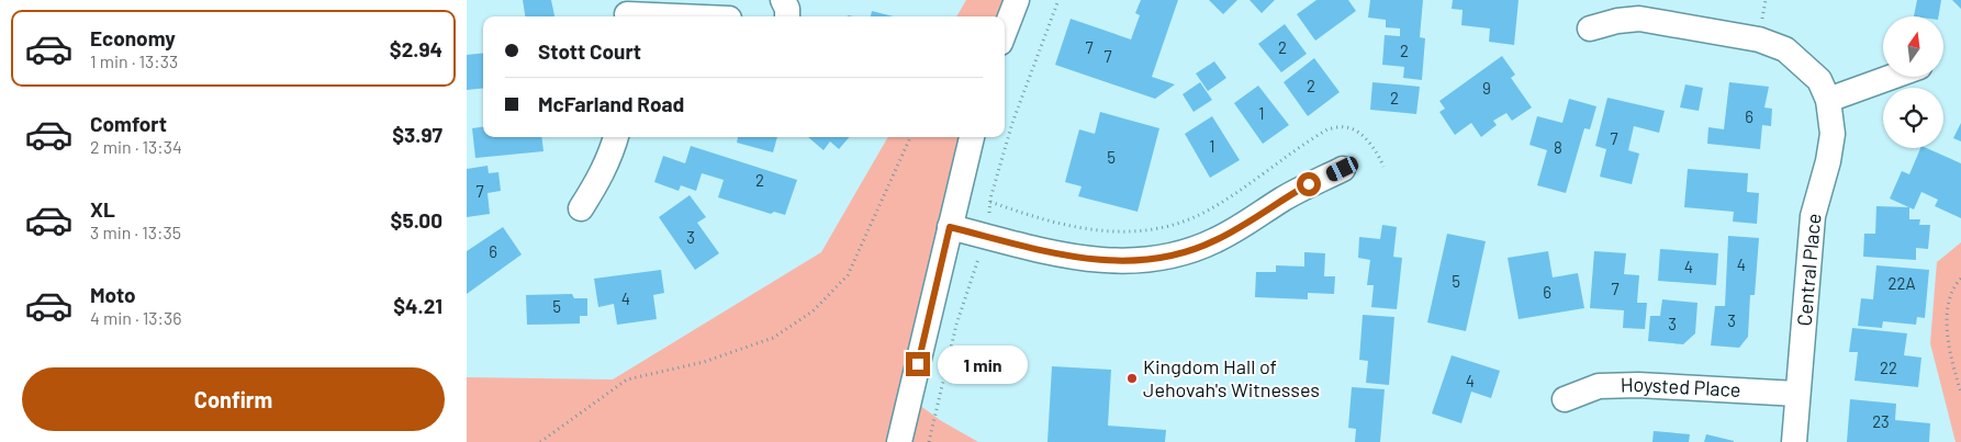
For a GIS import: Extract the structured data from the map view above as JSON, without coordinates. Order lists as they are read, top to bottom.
{
  "streets": {
    "street": ["Central Place", "Hoysted Place"]
  },
  "crossings": [
    ["Central Place", "Hoysted Place"]
  ],
  "places": ["Kingdom Hall of Jehovah's Witnesses"],
  "house_numbers": [
    "7",
    "2",
    "2",
    "7",
    "2",
    "9",
    "2",
    "1",
    "6",
    "7",
    "1",
    "8",
    "5",
    "2",
    "7",
    "3",
    "6",
    "4",
    "4",
    "5",
    "22A",
    "7",
    "6",
    "4",
    "5",
    "3",
    "3",
    "22",
    "4",
    "23"
  ],
  "north": "top",
  "page": {
    "list": [
      {
        "name": "Economy",
        "note": "1 min · 13:33",
        "value": "$2.94"
      },
      {
        "name": "Comfort",
        "note": "2 min · 13:34",
        "value": "$3.97"
      },
      {
        "name": "XL",
        "note": "3 min · 13:35",
        "value": "$5.00"
      },
      {
        "name": "Moto",
        "note": "4 min · 13:36",
        "value": "$4.21"
      }
    ],
    "banner": ["Stott Court", "McFarland Road"],
    "bubble": "1 min",
    "buttons": "Confirm"
  }
}
